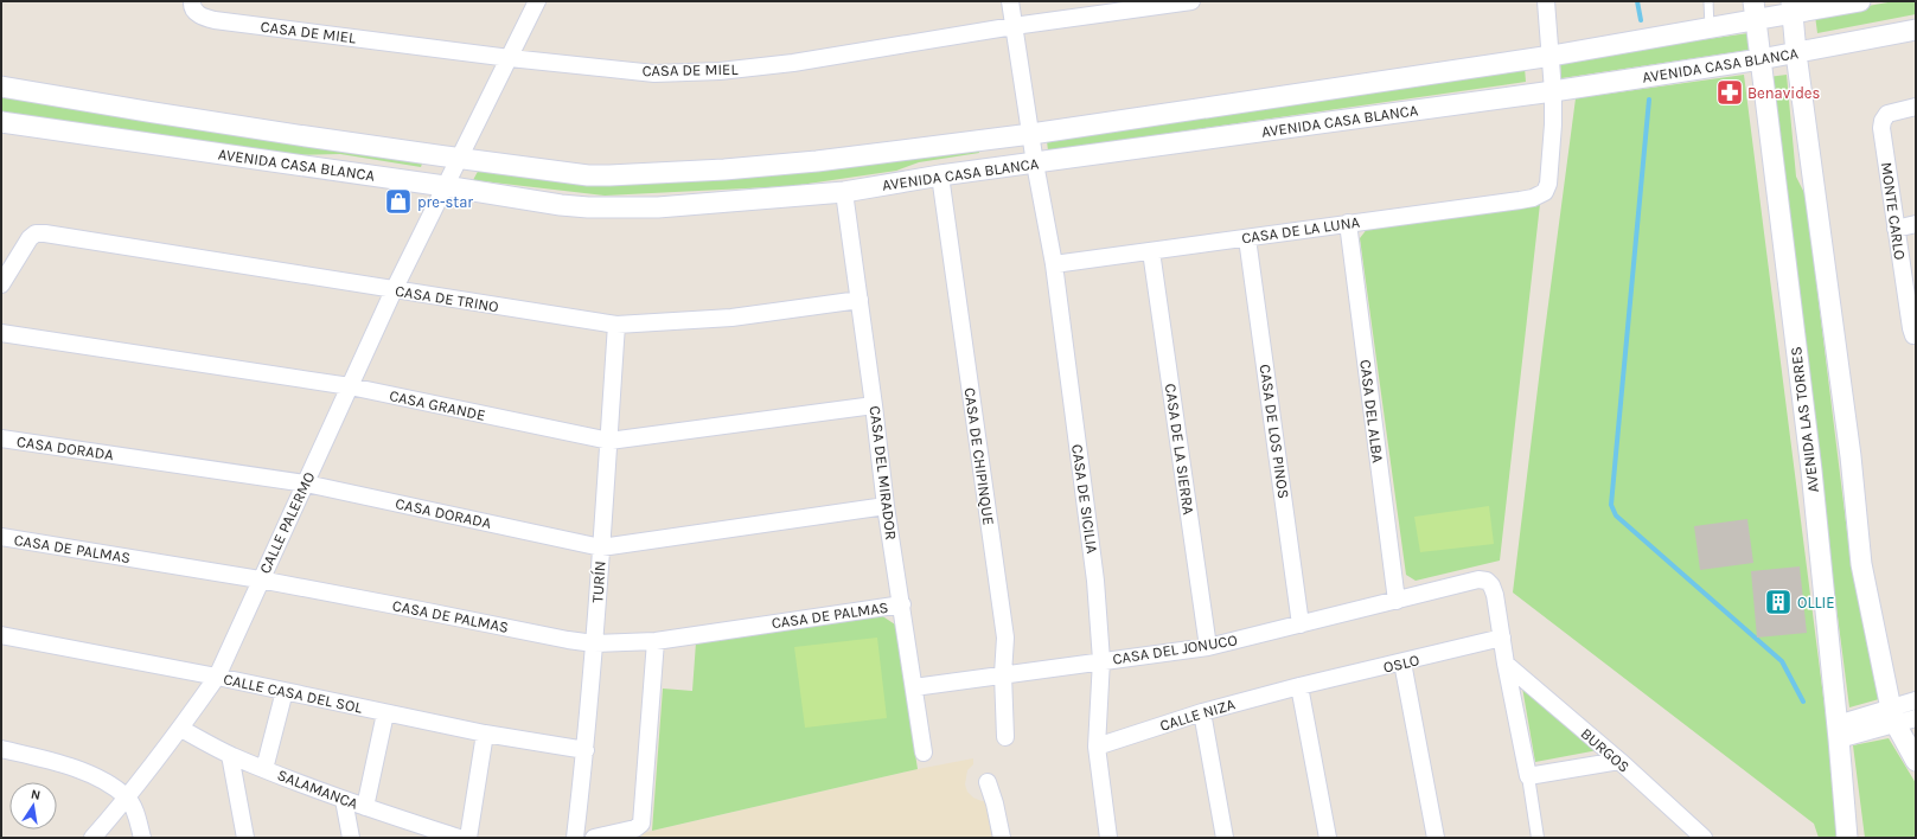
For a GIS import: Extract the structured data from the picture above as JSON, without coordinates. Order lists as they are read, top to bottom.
{
  "streets": {
    "street": [
      "CASA DE MIEL",
      "AVENIDA CASA BLANCA",
      "MONTE CARLO",
      "CASA DE LA LUNA",
      "CASA DE TRINO",
      "CASA GRANDE",
      "CASA DEL ALBA",
      "AVENIDA LAS TORRES",
      "CASA DE LOS PINOS",
      "CASA DORADA",
      "CASA DE LA SIERRA",
      "CASA DE CHIPINQUE",
      "CASA DEL MIRADOR",
      "CASA DE SICILIA",
      "CALLE PALERMO",
      "CASA DE PALMAS",
      "TURÍN",
      "CASA DEL JONUCO",
      "OSLO",
      "CALLE CASA DEL SOL",
      "CALLE NIZA",
      "BURGOS",
      "SALAMANCA"
    ]
  },
  "crossings": [
    ["CASA DE MIEL", "CASA DE SICILIA"],
    ["CASA DE MIEL", "CALLE PALERMO"],
    ["AVENIDA CASA BLANCA", "CASA DE LA LUNA"],
    ["AVENIDA CASA BLANCA", "AVENIDA LAS TORRES"],
    ["AVENIDA CASA BLANCA", "CASA DE CHIPINQUE"],
    ["AVENIDA CASA BLANCA", "CASA DEL MIRADOR"],
    ["AVENIDA CASA BLANCA", "CASA DE SICILIA"],
    ["AVENIDA CASA BLANCA", "CALLE PALERMO"],
    ["CASA DE LA LUNA", "CASA DEL ALBA"],
    ["CASA DE LA LUNA", "CASA DE LOS PINOS"],
    ["CASA DE LA LUNA", "CASA DE LA SIERRA"],
    ["CASA DE LA LUNA", "CASA DE SICILIA"],
    ["CASA DE TRINO", "CASA DEL MIRADOR"],
    ["CASA DE TRINO", "CALLE PALERMO"],
    ["CASA DE TRINO", "TURÍN"],
    ["CASA GRANDE", "CASA DEL MIRADOR"],
    ["CASA GRANDE", "CALLE PALERMO"],
    ["CASA GRANDE", "TURÍN"],
    ["CASA DEL ALBA", "CASA DEL JONUCO"],
    ["CASA DE LOS PINOS", "CASA DEL JONUCO"],
    ["CASA DORADA", "CASA DEL MIRADOR"],
    ["CASA DORADA", "CALLE PALERMO"],
    ["CASA DORADA", "TURÍN"],
    ["CASA DE LA SIERRA", "CASA DEL JONUCO"],
    ["CASA DE CHIPINQUE", "CASA DEL JONUCO"],
    ["CASA DEL MIRADOR", "CASA DE PALMAS"],
    ["CASA DEL MIRADOR", "CASA DEL JONUCO"],
    ["CASA DE SICILIA", "CASA DEL JONUCO"],
    ["CASA DE SICILIA", "CALLE NIZA"],
    ["CALLE PALERMO", "CASA DE PALMAS"],
    ["CALLE PALERMO", "CALLE CASA DEL SOL"],
    ["CALLE PALERMO", "SALAMANCA"],
    ["CASA DE PALMAS", "TURÍN"],
    ["TURÍN", "CALLE CASA DEL SOL"],
    ["CASA DEL JONUCO", "OSLO"],
    ["OSLO", "CALLE NIZA"]
  ],
  "places": {
    "pharmacy": ["Benavides"],
    "shop": ["pre-star"],
    "building": ["OLLIE"]
  },
  "north": "top"
}
